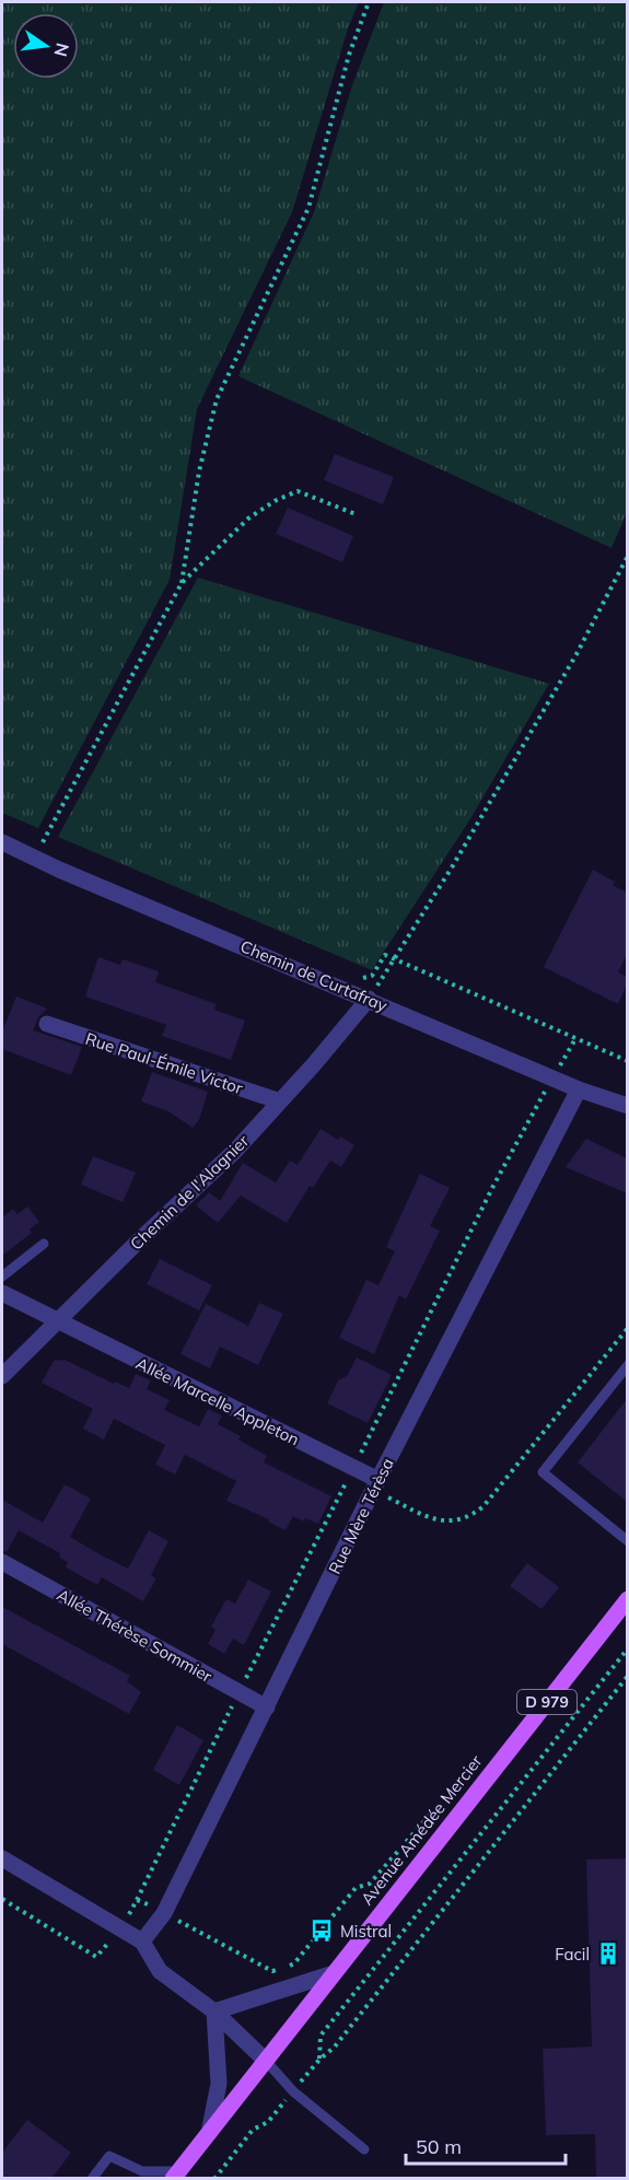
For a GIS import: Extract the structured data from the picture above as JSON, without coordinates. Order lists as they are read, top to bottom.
{
  "streets": {
    "main road": ["D 979", "Avenue Amédée Mercier"],
    "street": [
      "Chemin de Curtafray",
      "Rue Paul-Émile Victor",
      "Chemin de l'Alagnier",
      "Allée Marcelle Appleton",
      "Rue Mère Térèsa",
      "Allée Thérèse Sommier"
    ]
  },
  "crossings": [
    ["Chemin de Curtafray", "Chemin de l'Alagnier"],
    ["Chemin de Curtafray", "Rue Mère Térèsa"],
    ["Rue Paul-Émile Victor", "Chemin de l'Alagnier"],
    ["Chemin de l'Alagnier", "Allée Marcelle Appleton"],
    ["Allée Marcelle Appleton", "Rue Mère Térèsa"],
    ["Rue Mère Térèsa", "Allée Thérèse Sommier"]
  ],
  "places": {
    "bus stop": ["Mistral"],
    "building": ["Facil"]
  },
  "scale_bar": "50 m",
  "north": "right"
}
